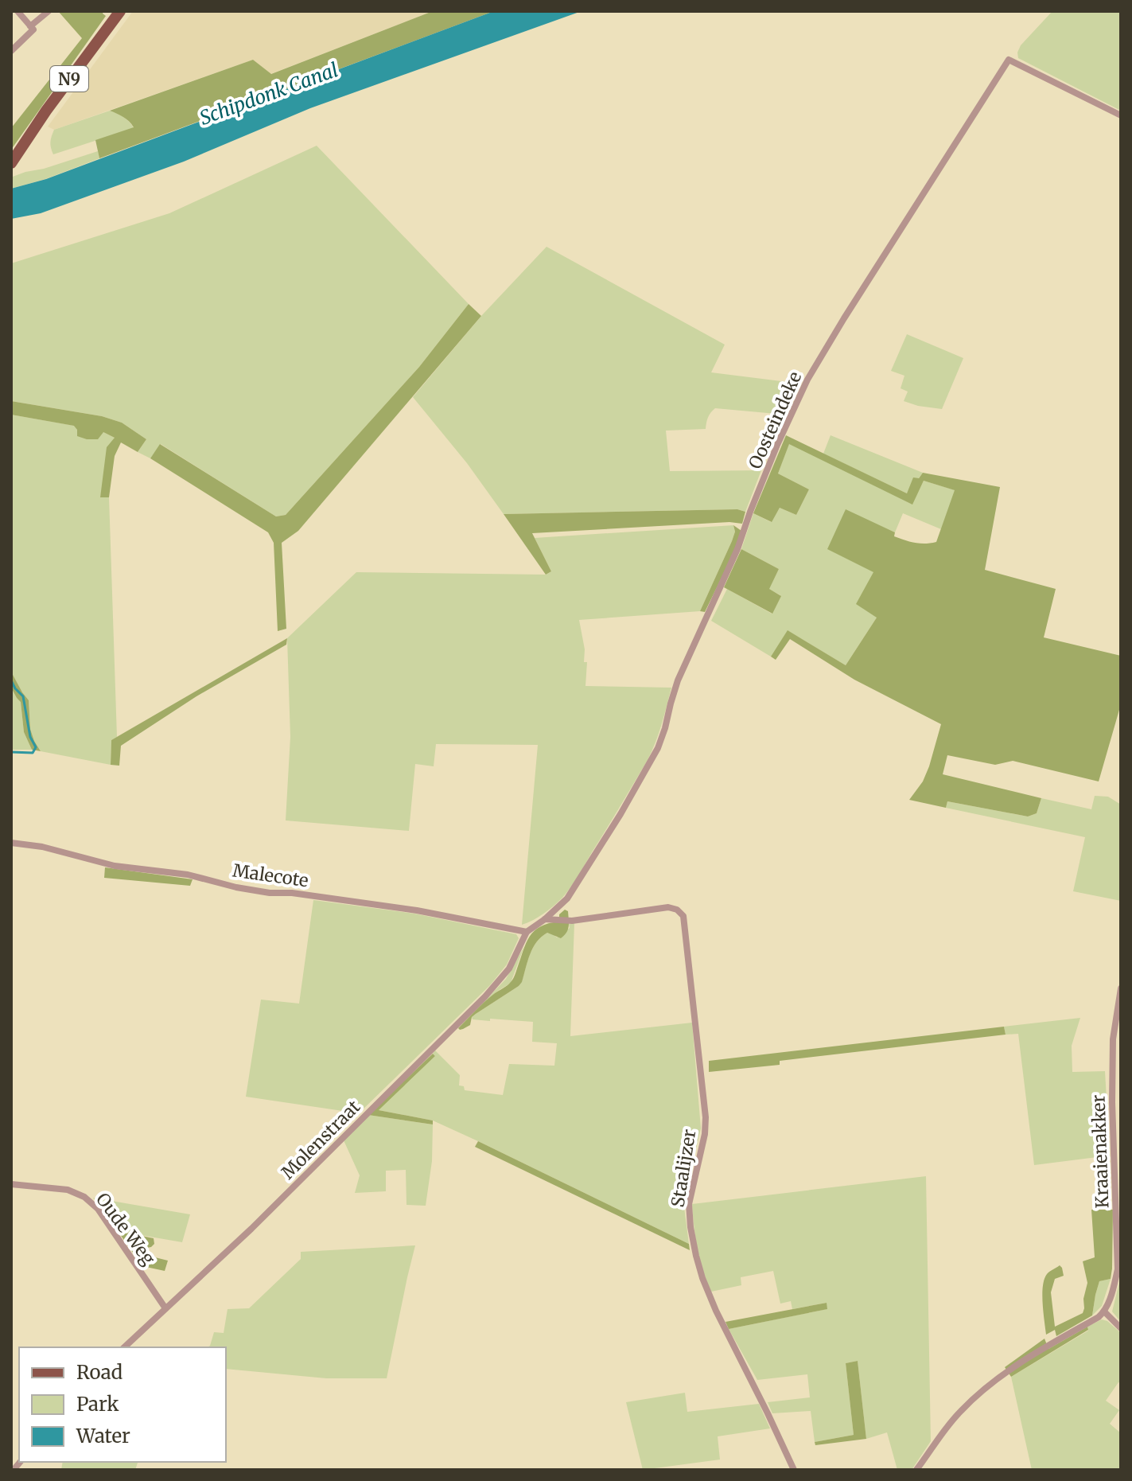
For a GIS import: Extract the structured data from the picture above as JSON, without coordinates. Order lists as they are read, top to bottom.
{
  "streets": {
    "main road": ["N9"],
    "street": [
      "Oosteindeke",
      "Malecote",
      "Molenstraat",
      "Kraaienakker",
      "Staalijzer",
      "Oude Weg"
    ]
  },
  "crossings": [
    ["Oosteindeke", "Staalijzer"],
    ["Malecote", "Molenstraat"],
    ["Molenstraat", "Oude Weg"]
  ],
  "water": ["Schipdonk Canal"],
  "legend": ["Road", "Park", "Water"]
}
